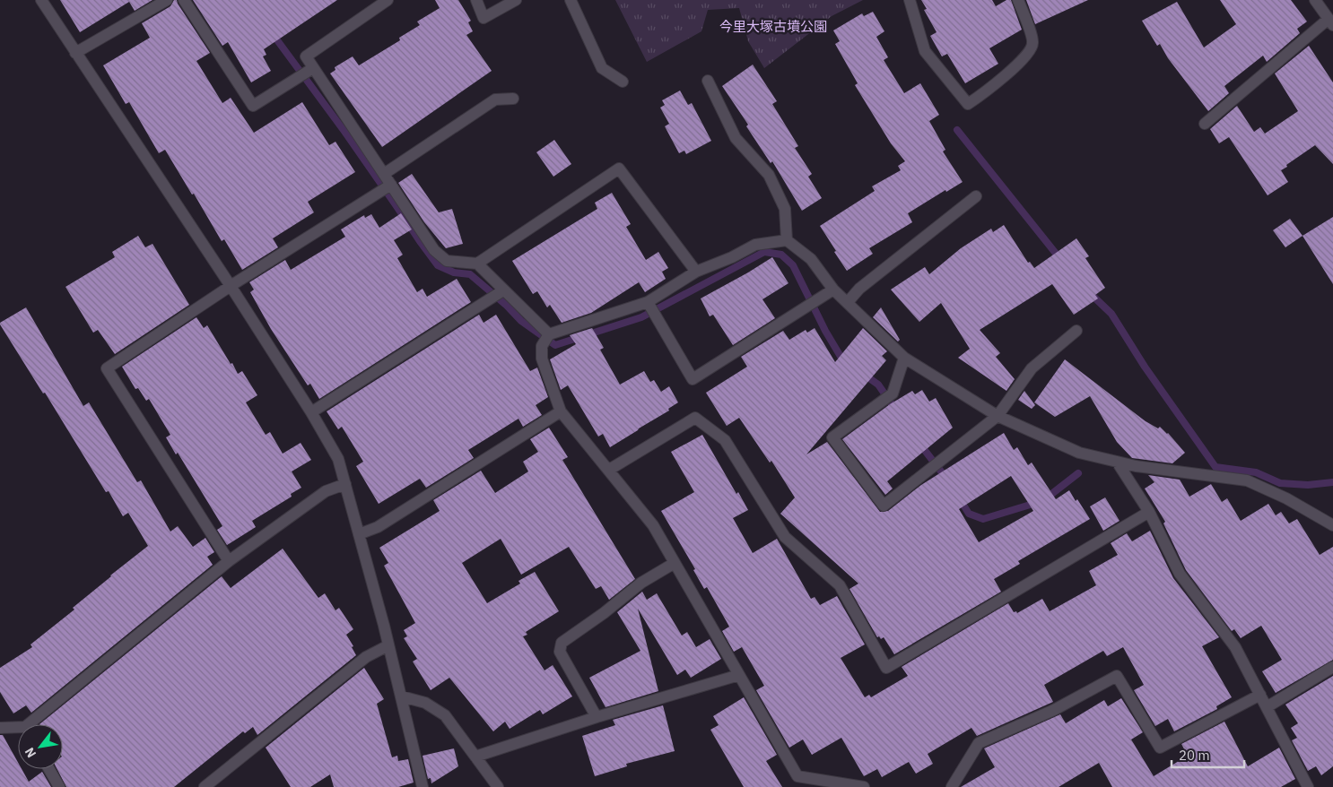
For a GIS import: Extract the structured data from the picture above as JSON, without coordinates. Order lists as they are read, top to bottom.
{
  "parks": ["今里大塚古墳公園"],
  "scale_bar": "20 m",
  "north": "bottom left"
}
